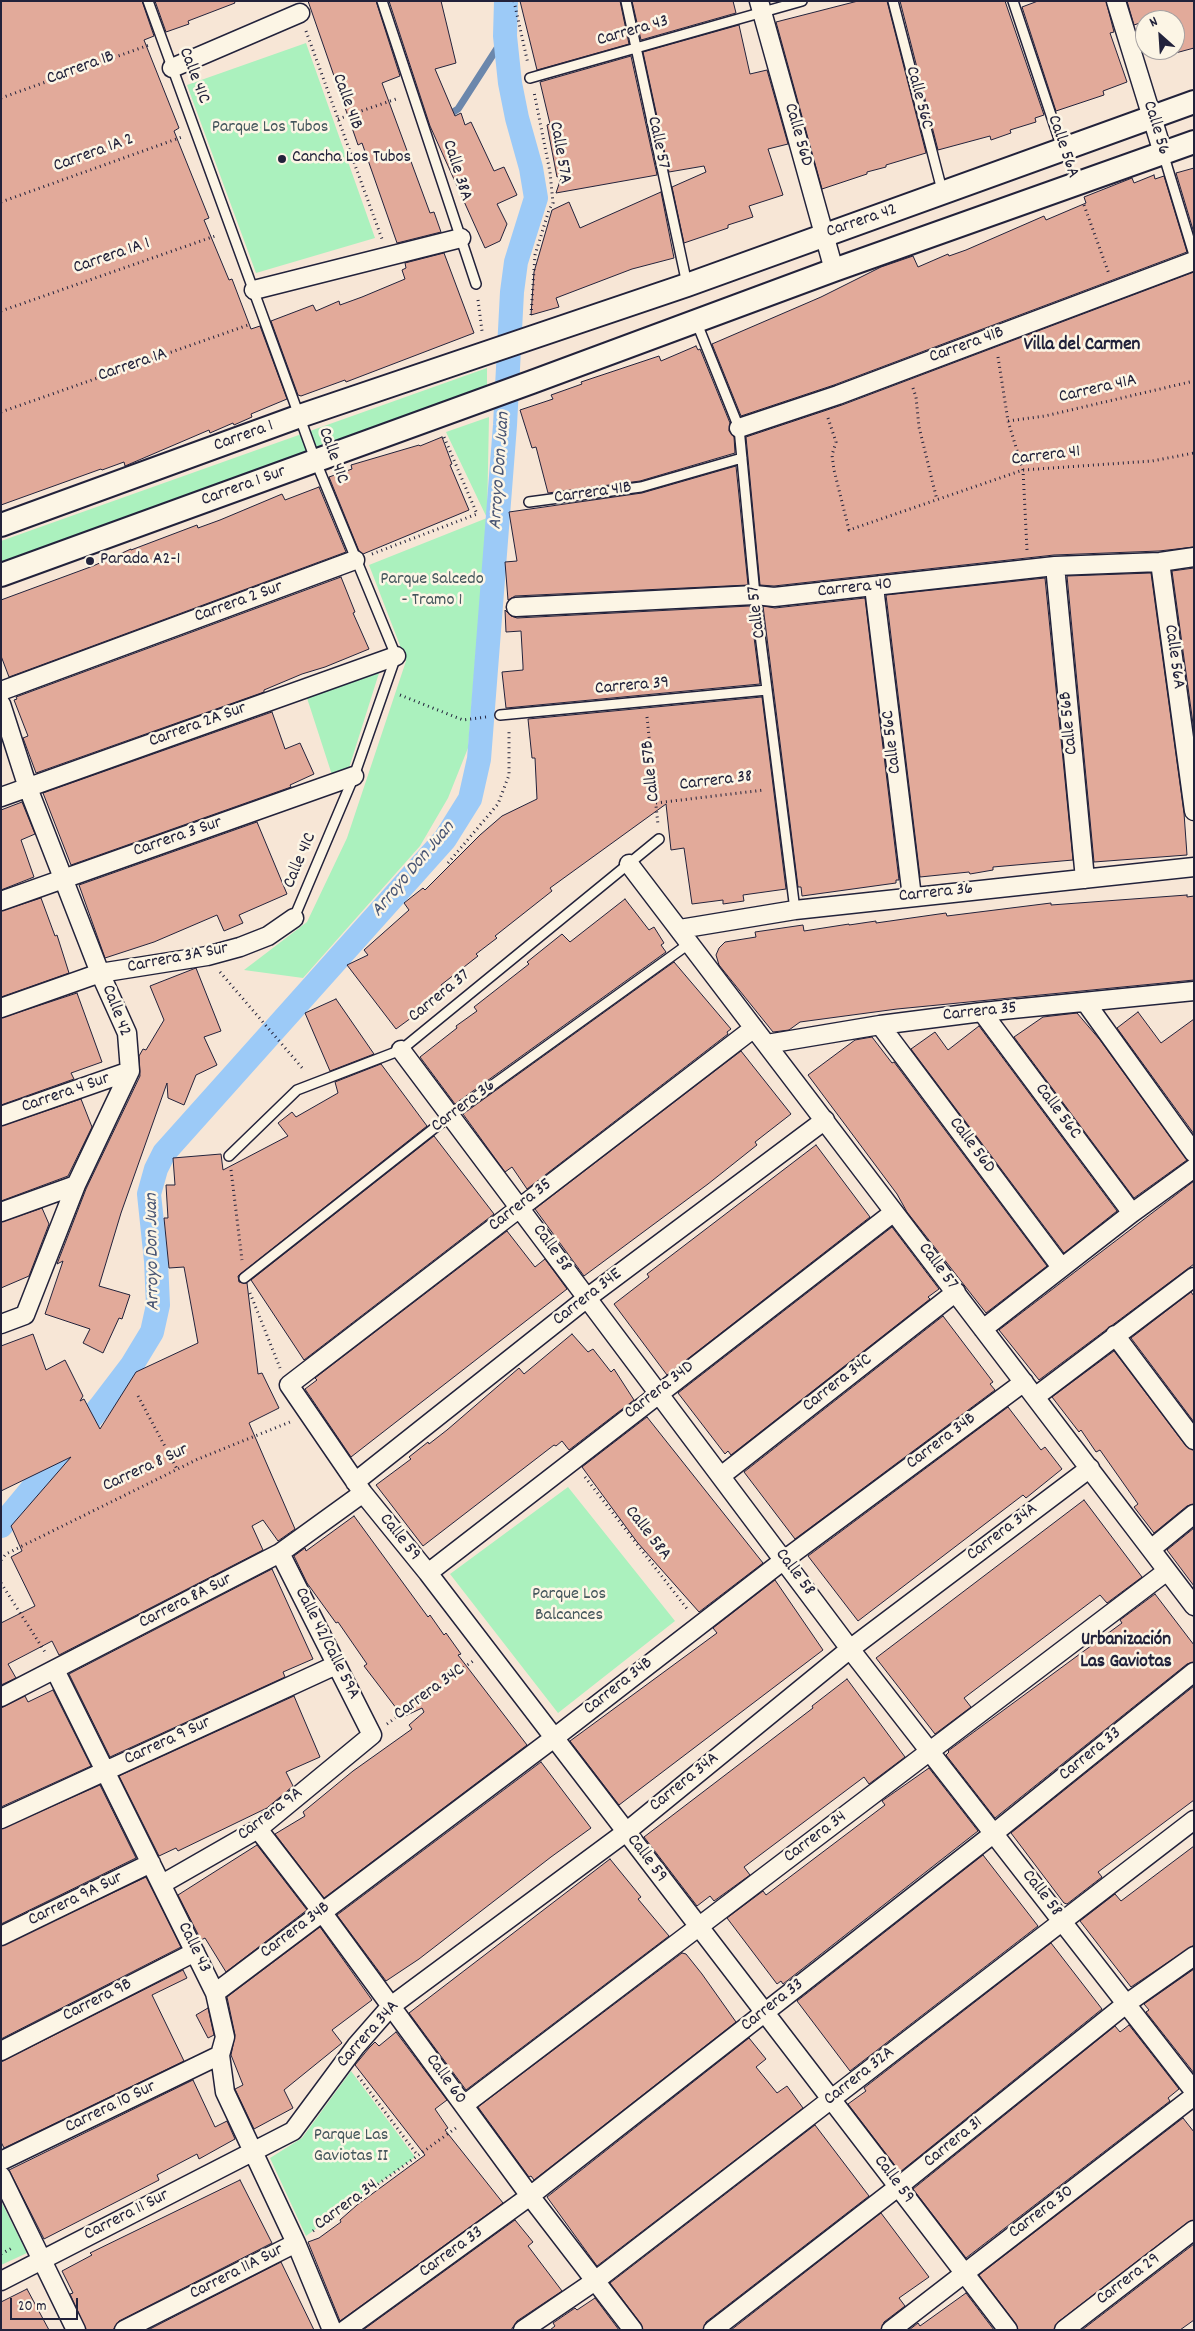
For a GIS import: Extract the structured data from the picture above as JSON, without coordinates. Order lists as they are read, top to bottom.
{
  "streets": {
    "street": [
      "Calle 56C",
      "Calle 56",
      "Calle 56D",
      "Calle 57",
      "Calle 56A",
      "Carrera 42",
      "Carrera 41B",
      "Carrera 1",
      "Carrera 1 Sur",
      "Carrera 40",
      "Carrera 2 Sur",
      "Calle 56B",
      "Carrera 2A Sur",
      "Carrera 3 Sur",
      "Carrera 36",
      "Carrera 3A Sur",
      "Calle 42",
      "Carrera 35",
      "Carrera 4 Sur",
      "Calle 58",
      "Carrera 34E",
      "Carrera 34C",
      "Carrera 34D",
      "Carrera 34B",
      "Carrera 34A",
      "Calle 59",
      "Carrera 8A Sur",
      "Calle 42/Calle 59A",
      "Carrera 9 Sur",
      "Carrera 33",
      "Carrera 9A",
      "Carrera 34",
      "Carrera 9A Sur",
      "Calle 43",
      "Carrera 9B",
      "Carrera 32A",
      "Calle 60",
      "Carrera 10 Sur",
      "Carrera 31",
      "Carrera 30",
      "Carrera 11 Sur",
      "Carrera 11A Sur",
      "Carrera 29"
    ],
    "lane": [
      "Carrera 43",
      "Calle 41C",
      "Calle 38A",
      "Carrera 39",
      "Carrera 37"
    ],
    "path": [
      "Carrera 1B",
      "Calle 41B",
      "Calle 57A",
      "Carrera 1A 2",
      "Carrera 1A 1",
      "Carrera 1A",
      "Carrera 41A",
      "Carrera 41",
      "Calle 57B",
      "Carrera 38",
      "Carrera 8 Sur",
      "Calle 58A"
    ]
  },
  "crossings": [
    ["Carrera 43", "Calle 56D"],
    ["Carrera 43", "Calle 57"],
    ["Carrera 43", "Calle 57A"],
    ["Carrera 1B", "Calle 41C"],
    ["Calle 41C", "Carrera 1A 2"],
    ["Calle 41C", "Carrera 1A 1"],
    ["Calle 41C", "Carrera 1A"],
    ["Calle 41C", "Carrera 1"],
    ["Calle 41C", "Carrera 1 Sur"],
    ["Calle 41C", "Carrera 2 Sur"],
    ["Calle 41C", "Carrera 2A Sur"],
    ["Calle 41C", "Carrera 3 Sur"],
    ["Calle 41C", "Carrera 3A Sur"],
    ["Calle 56C", "Carrera 42"],
    ["Calle 56C", "Carrera 40"],
    ["Calle 56C", "Carrera 36"],
    ["Calle 56C", "Carrera 35"],
    ["Calle 56", "Carrera 42"],
    ["Calle 56D", "Carrera 42"],
    ["Calle 56D", "Carrera 35"],
    ["Calle 57", "Carrera 42"],
    ["Calle 57", "Carrera 41B"],
    ["Calle 57", "Carrera 40"],
    ["Calle 57", "Carrera 39"],
    ["Calle 57", "Carrera 38"],
    ["Calle 57", "Carrera 36"],
    ["Calle 57", "Carrera 35"],
    ["Calle 57", "Carrera 34E"],
    ["Calle 57", "Carrera 34C"],
    ["Calle 57", "Carrera 34D"],
    ["Calle 57", "Carrera 34B"],
    ["Calle 57", "Carrera 34A"],
    ["Calle 57", "Carrera 34"],
    ["Calle 56A", "Carrera 42"],
    ["Calle 56A", "Carrera 41B"],
    ["Calle 56A", "Carrera 40"],
    ["Calle 57A", "Carrera 42"],
    ["Carrera 42", "Carrera 1"],
    ["Carrera 42", "Carrera 1 Sur"],
    ["Carrera 41B", "Carrera 41"],
    ["Carrera 40", "Calle 56B"],
    ["Carrera 39", "Calle 57B"],
    ["Calle 56B", "Carrera 36"],
    ["Carrera 2A Sur", "Calle 42"],
    ["Calle 57B", "Carrera 38"],
    ["Calle 57B", "Carrera 37"],
    ["Carrera 3 Sur", "Calle 42"],
    ["Carrera 36", "Calle 58"],
    ["Carrera 3A Sur", "Calle 42"],
    ["Carrera 37", "Calle 58"],
    ["Calle 42", "Carrera 4 Sur"],
    ["Carrera 35", "Calle 58"],
    ["Carrera 35", "Calle 59"],
    ["Calle 58", "Carrera 34E"],
    ["Calle 58", "Carrera 34C"],
    ["Calle 58", "Carrera 34D"],
    ["Calle 58", "Carrera 34B"],
    ["Calle 58", "Carrera 34A"],
    ["Calle 58", "Carrera 33"],
    ["Calle 58", "Carrera 34"],
    ["Calle 58", "Carrera 32A"],
    ["Calle 58", "Carrera 31"],
    ["Carrera 34E", "Calle 59"],
    ["Carrera 34E", "Carrera 8A Sur"],
    ["Carrera 34C", "Calle 59"],
    ["Carrera 34C", "Calle 42/Calle 59A"],
    ["Carrera 34C", "Carrera 9A"],
    ["Carrera 34D", "Calle 58A"],
    ["Carrera 34D", "Calle 59"],
    ["Carrera 34B", "Calle 58A"],
    ["Carrera 34B", "Calle 59"],
    ["Carrera 34B", "Calle 43"],
    ["Carrera 34B", "Calle 60"],
    ["Carrera 8 Sur", "Calle 59"],
    ["Carrera 34A", "Calle 59"],
    ["Carrera 34A", "Calle 43"],
    ["Carrera 34A", "Calle 60"],
    ["Carrera 34A", "Carrera 11 Sur"],
    ["Calle 59", "Carrera 8A Sur"],
    ["Calle 59", "Carrera 33"],
    ["Calle 59", "Carrera 34"],
    ["Calle 59", "Carrera 32A"],
    ["Calle 59", "Carrera 31"],
    ["Calle 59", "Carrera 30"],
    ["Carrera 8A Sur", "Calle 42/Calle 59A"],
    ["Carrera 8A Sur", "Calle 43"],
    ["Calle 42/Calle 59A", "Carrera 9 Sur"],
    ["Calle 42/Calle 59A", "Carrera 9A"],
    ["Carrera 9 Sur", "Calle 43"],
    ["Carrera 33", "Calle 60"],
    ["Carrera 9A", "Calle 43"],
    ["Carrera 9A", "Calle 60"],
    ["Carrera 34", "Calle 43"],
    ["Carrera 34", "Calle 60"],
    ["Carrera 34", "Carrera 11A Sur"],
    ["Carrera 9A Sur", "Calle 43"],
    ["Calle 43", "Carrera 9B"],
    ["Calle 43", "Carrera 10 Sur"],
    ["Calle 43", "Carrera 11 Sur"],
    ["Calle 43", "Carrera 11A Sur"],
    ["Carrera 32A", "Calle 60"]
  ],
  "districts": ["Villa del Carmen", "Urbanización Las Gaviotas"],
  "water": ["Arroyo Don Juan"],
  "parks": [
    "Parque Los Tubos",
    "Parque Salcedo - Tramo 1",
    "Parque Los Balcances",
    "Parque Las Gaviotas II"
  ],
  "places": ["Cancha Los Tubos", "Parada A2-1"],
  "scale_bar": "20 m",
  "north": "top left"
}
